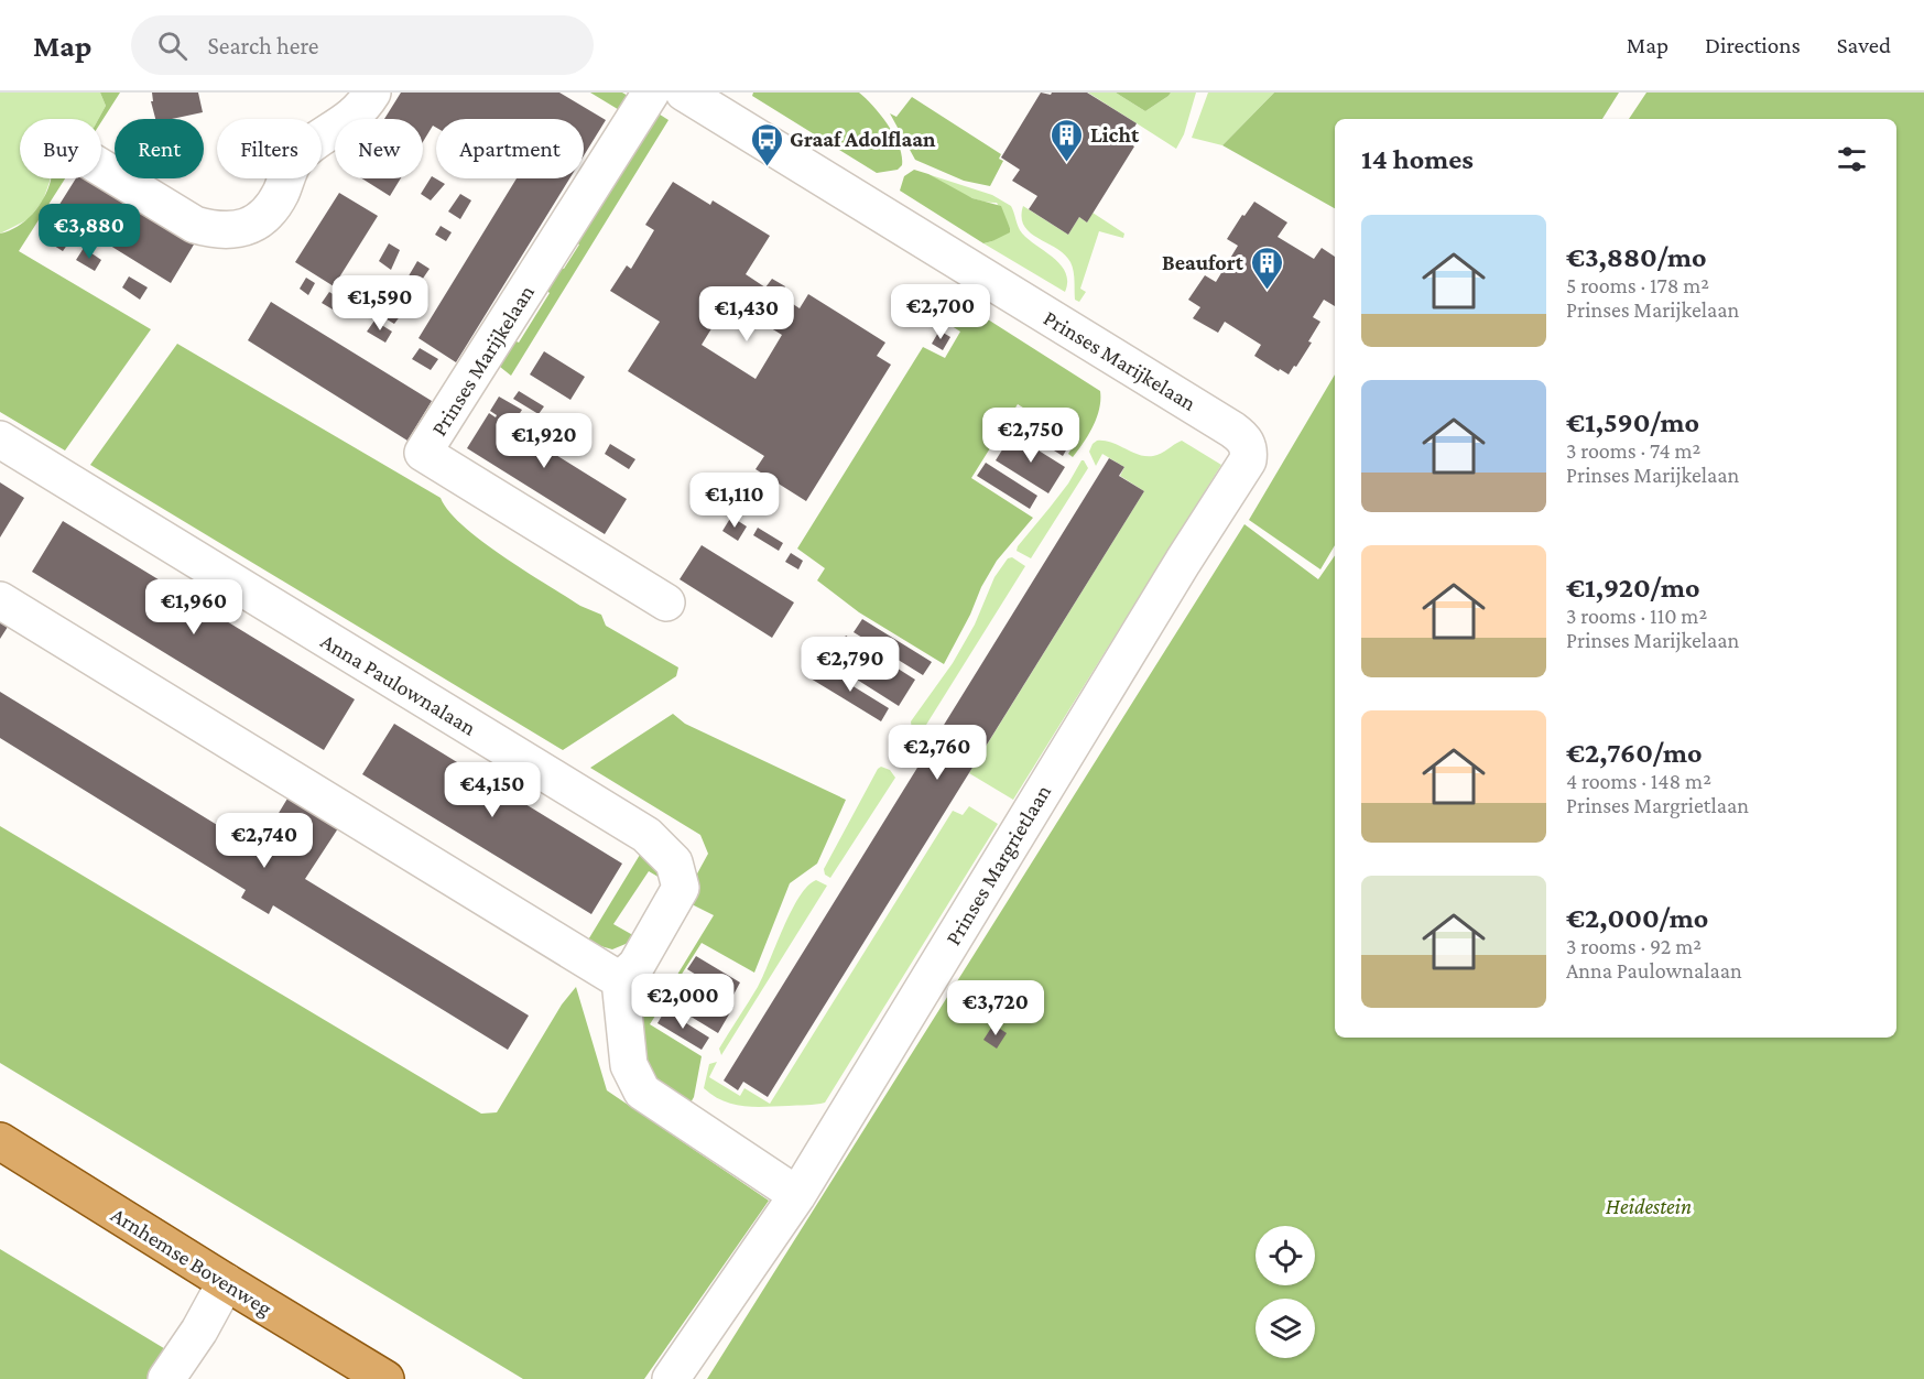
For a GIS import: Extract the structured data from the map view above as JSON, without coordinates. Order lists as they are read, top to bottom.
{
  "streets": {
    "main road": ["Arnhemse Bovenweg"],
    "street": ["Prinses Marijkelaan", "Anna Paulownalaan", "Prinses Margrietlaan"]
  },
  "crossings": [
    ["Prinses Marijkelaan", "Prinses Margrietlaan"]
  ],
  "parks": ["Heidestein"],
  "places": {
    "building": ["Licht", "Beaufort"],
    "bus stop": ["Graaf Adolflaan"]
  },
  "page": {
    "header": "Map",
    "search": "Search here",
    "nav": ["Map", "Directions", "Saved"],
    "chip": [
      "Buy",
      "Rent",
      "Filters",
      "New",
      "Apartment"
    ],
    "heading": "14 homes",
    "list": [
      {
        "name": "€3,880/mo",
        "note": "5 rooms · 178 m² · Prinses Marijkelaan"
      },
      {
        "name": "€1,590/mo",
        "note": "3 rooms · 74 m² · Prinses Marijkelaan"
      },
      {
        "name": "€1,920/mo",
        "note": "3 rooms · 110 m² · Prinses Marijkelaan"
      },
      {
        "name": "€2,760/mo",
        "note": "4 rooms · 148 m² · Prinses Margrietlaan"
      },
      {
        "name": "€2,000/mo",
        "note": "3 rooms · 92 m² · Anna Paulownalaan"
      }
    ],
    "price": [
      "€3,880",
      "€1,590",
      "€2,700",
      "€1,430",
      "€2,750",
      "€1,920",
      "€1,110",
      "€1,960",
      "€2,790",
      "€2,760",
      "€4,150",
      "€2,740",
      "€2,000",
      "€3,720"
    ]
  }
}
